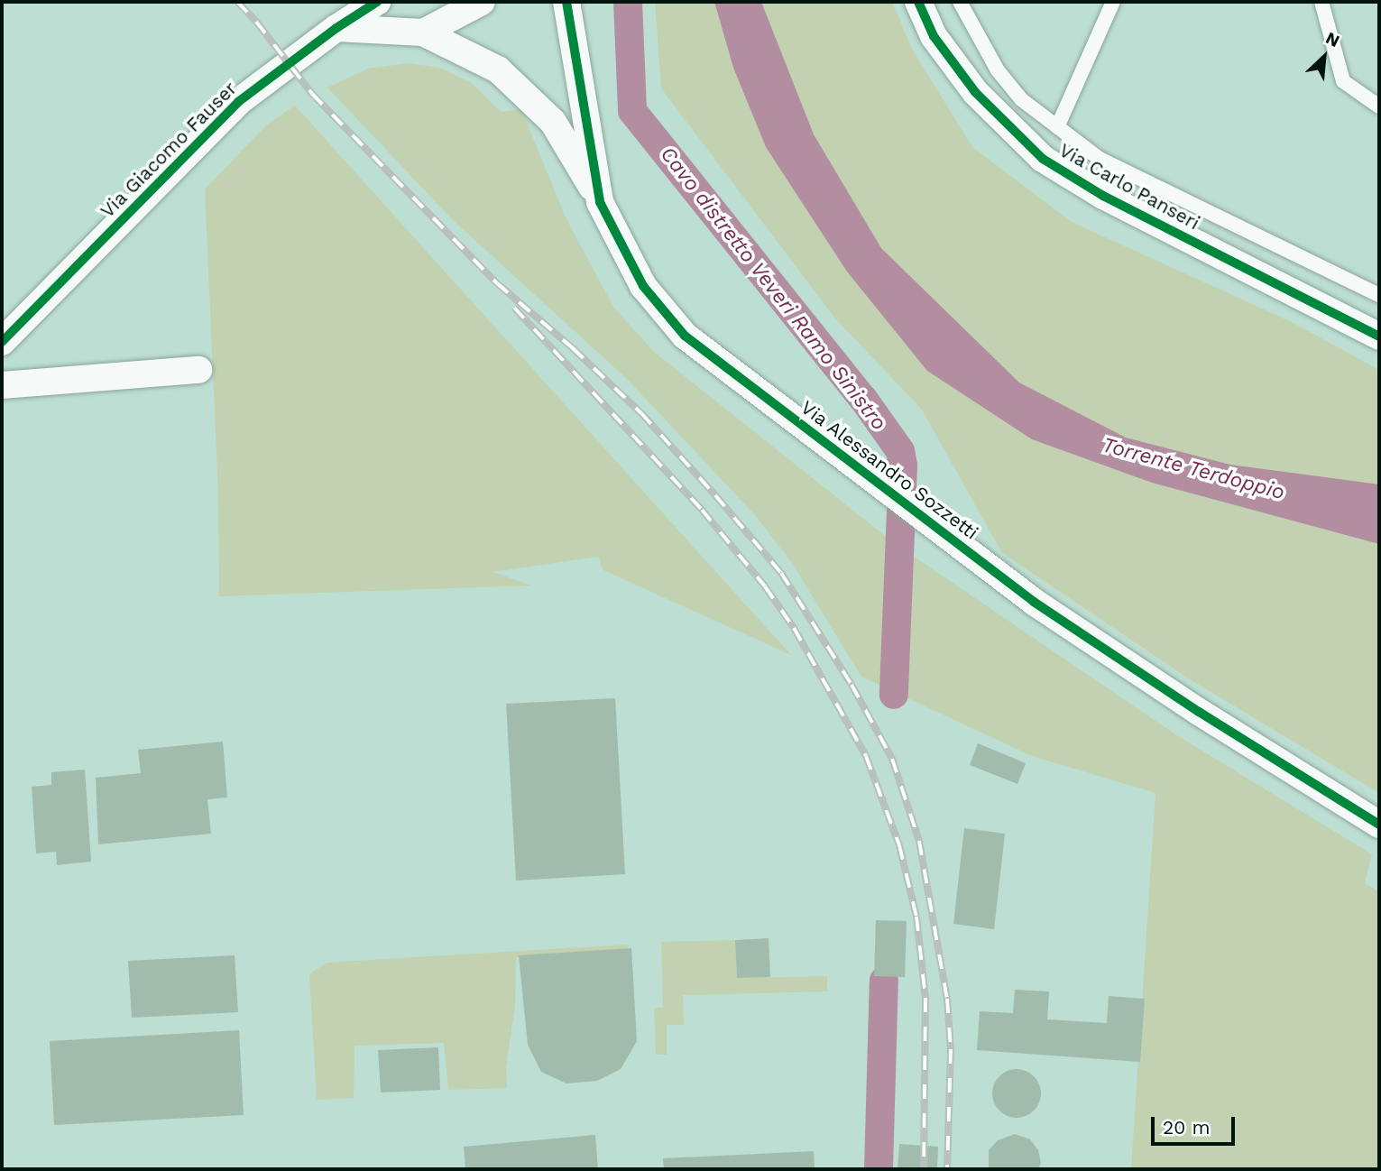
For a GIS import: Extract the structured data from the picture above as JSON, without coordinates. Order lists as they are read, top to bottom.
{
  "streets": {
    "street": ["Via Giacomo Fauser", "Via Carlo Panseri", "Via Alessandro Sozzetti"]
  },
  "water": ["Cavo distretto Veveri Ramo Sinistro", "Torrente Terdoppio"],
  "scale_bar": "20 m",
  "north": "top right"
}
